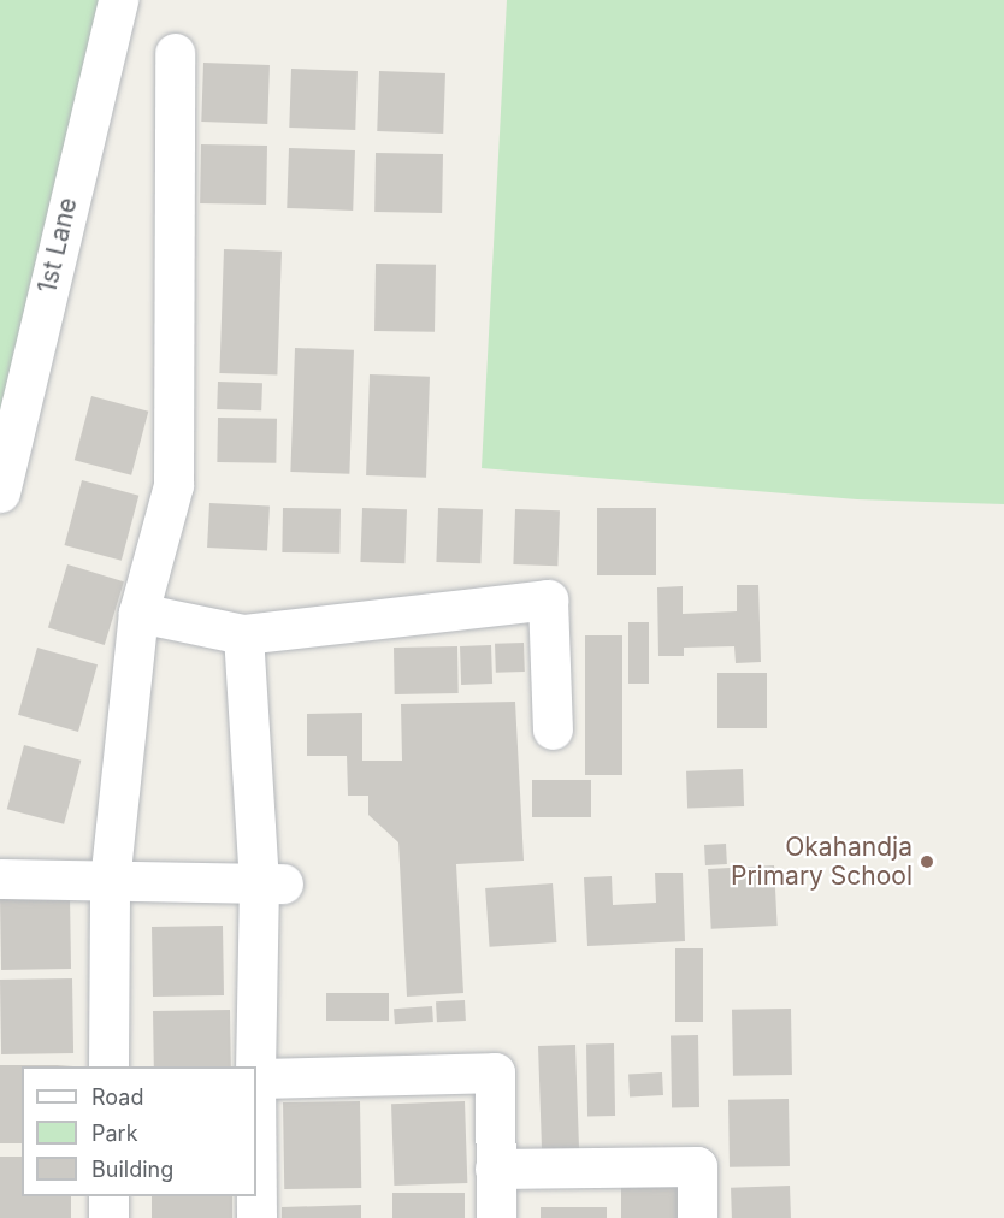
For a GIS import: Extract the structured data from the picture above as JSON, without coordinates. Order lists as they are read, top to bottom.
{
  "streets": {
    "street": ["1st Lane"]
  },
  "places": ["Okahandja Primary School"],
  "legend": ["Road", "Park", "Building"]
}
